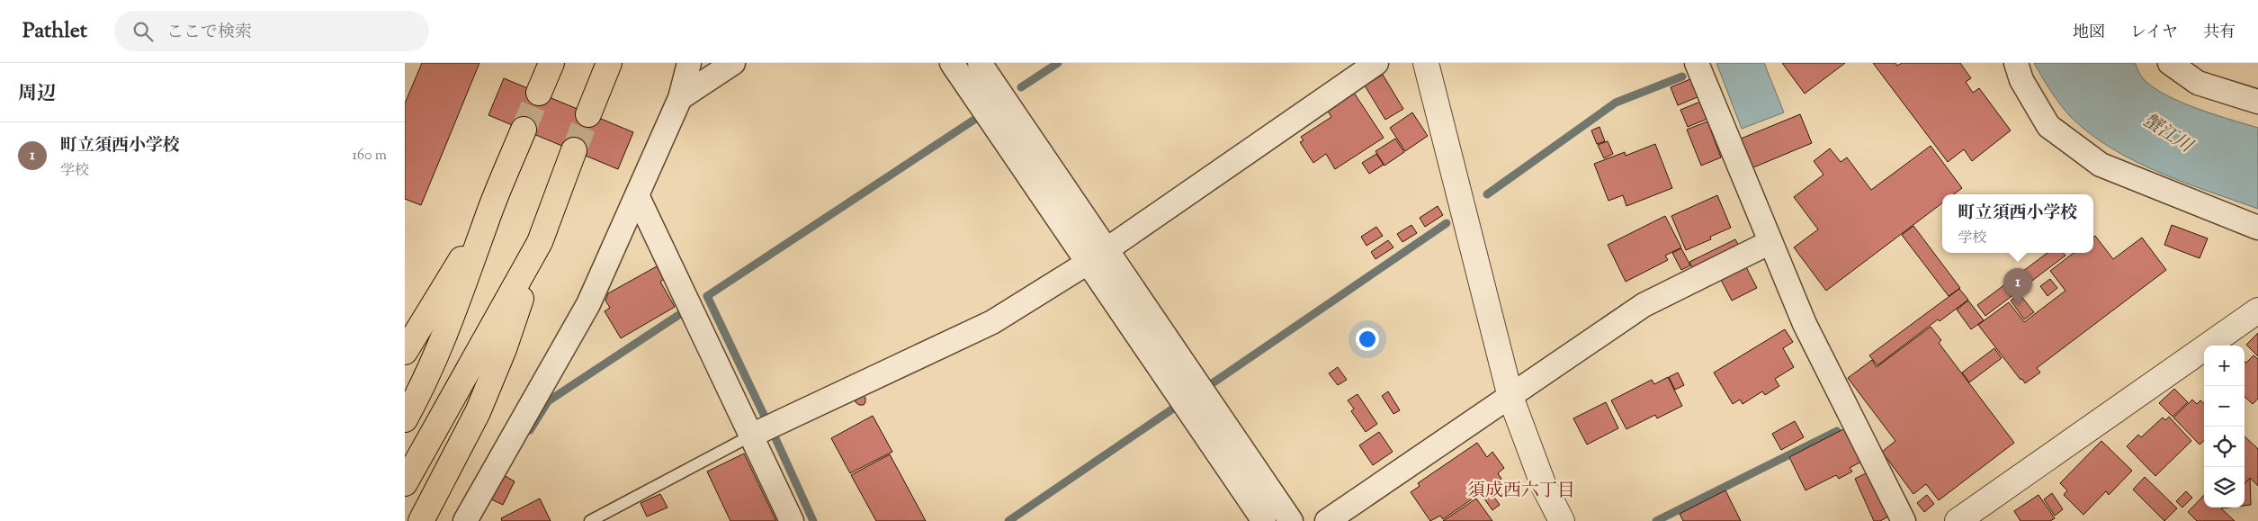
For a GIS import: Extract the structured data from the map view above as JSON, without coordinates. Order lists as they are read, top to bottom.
{
  "districts": ["須成西六丁目"],
  "water": ["蟹江川"],
  "page": {
    "header": "Pathlet",
    "search": "ここで検索",
    "nav": ["地図", "レイヤ", "共有"],
    "heading": "周辺",
    "list": [
      {
        "mark": "1",
        "name": "町立須西小学校",
        "note": "学校",
        "value": "160 m"
      }
    ],
    "popup": ["町立須西小学校", "学校"],
    "pins": "1",
    "map_buttons": ["+", "−"]
  }
}
